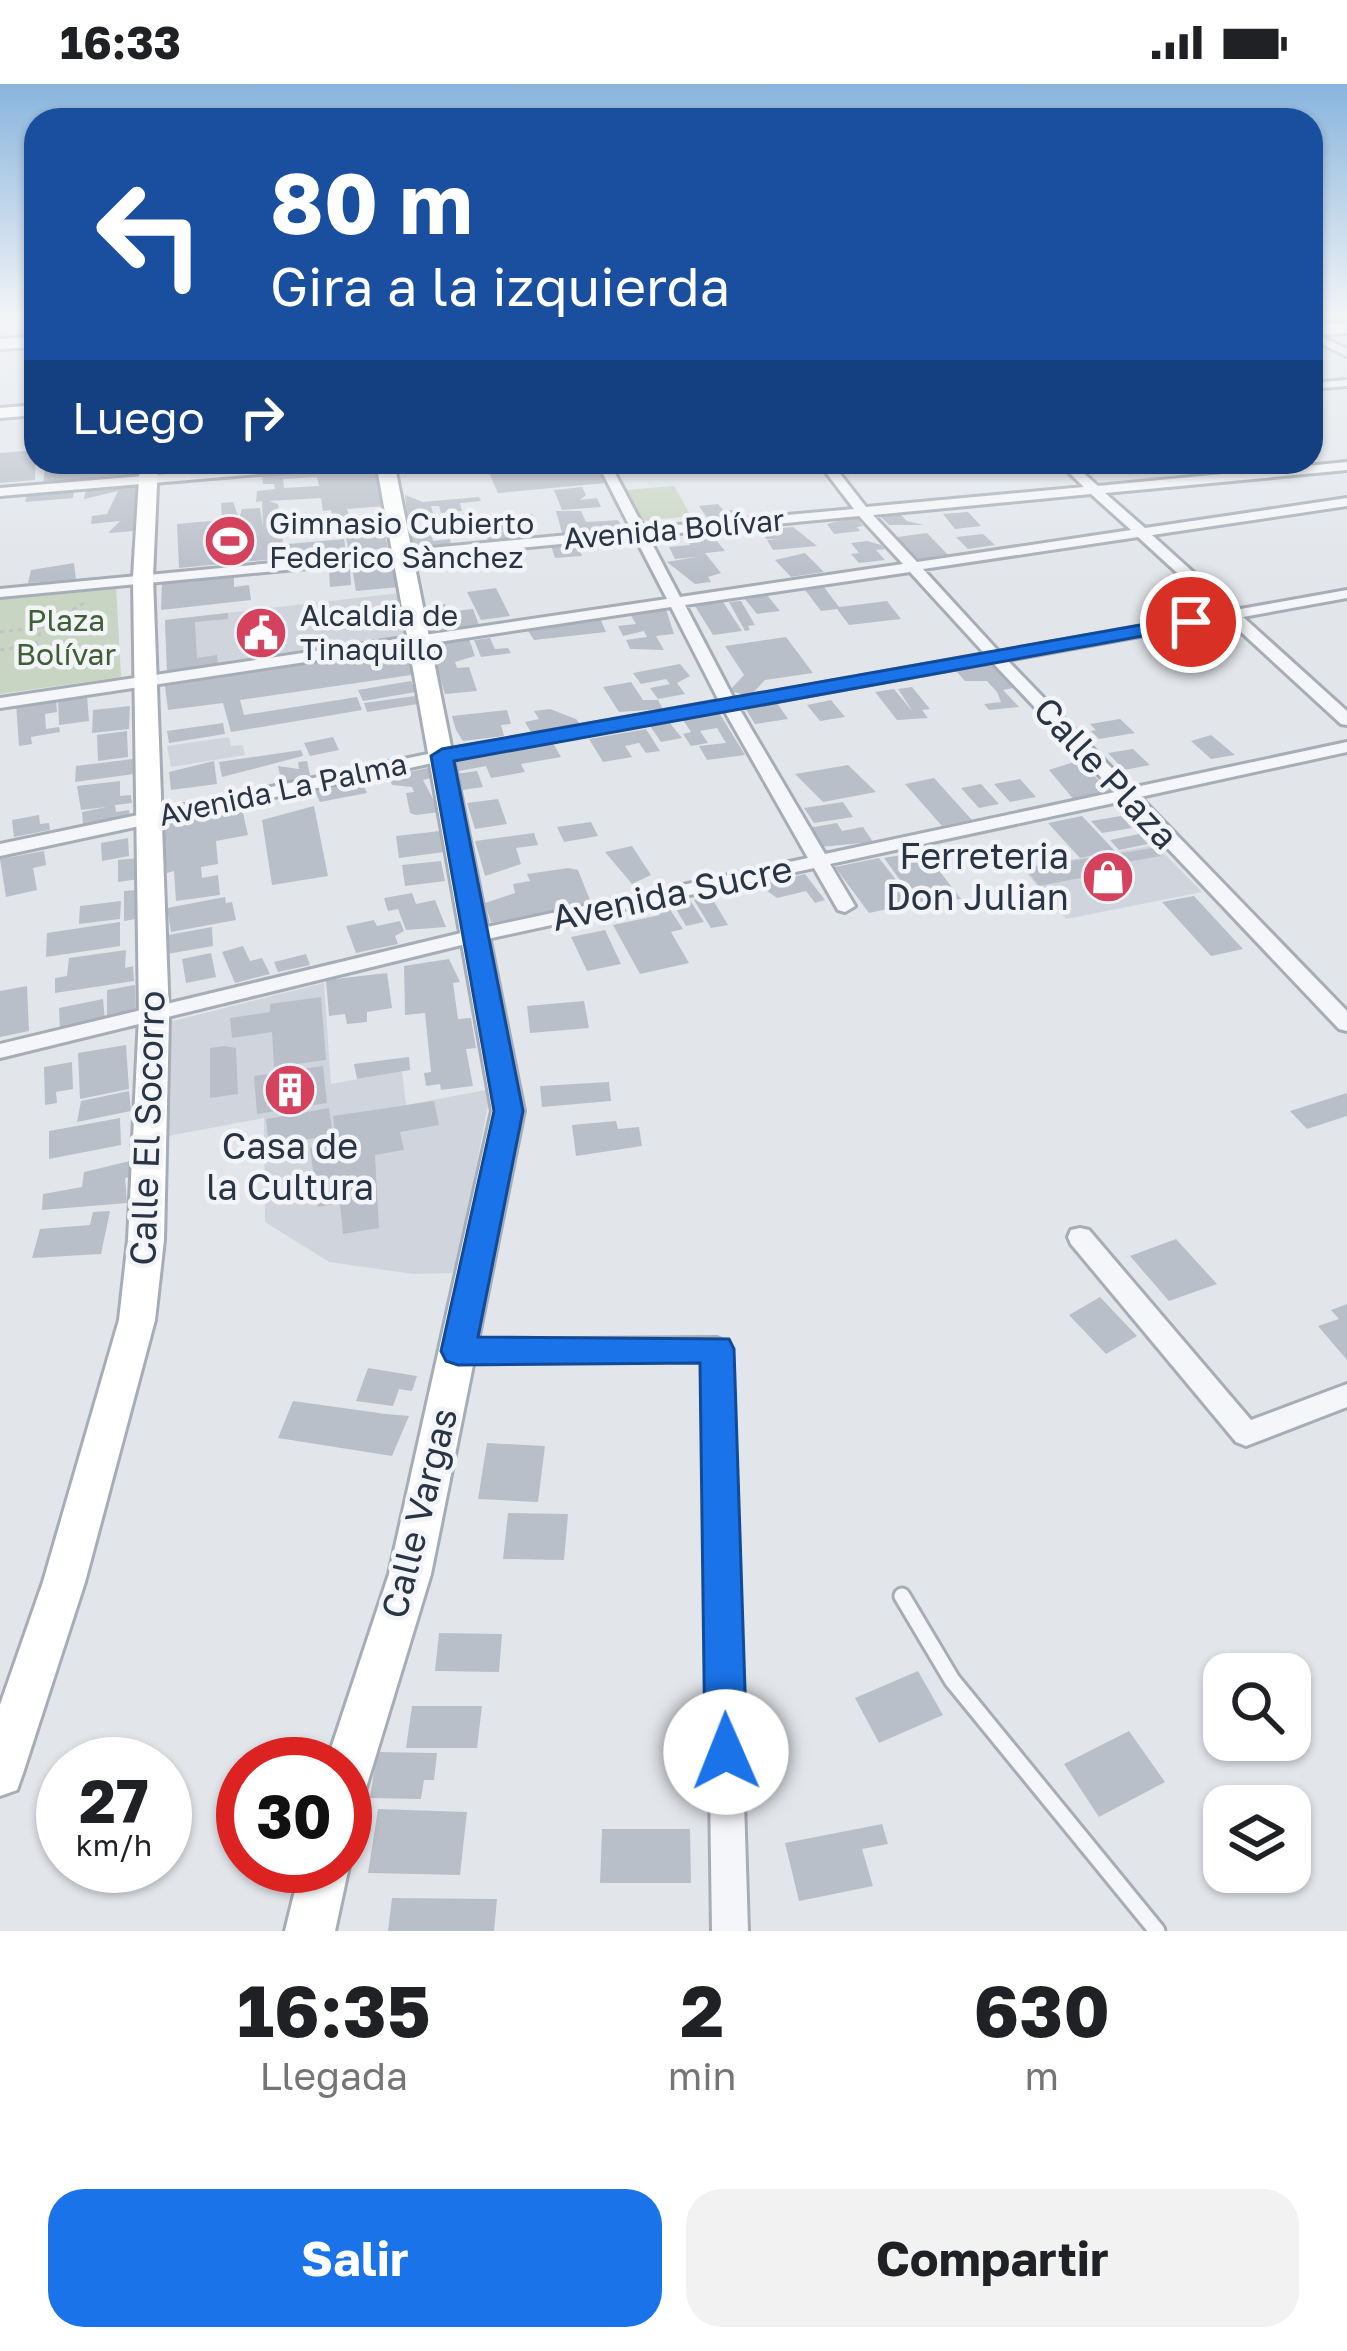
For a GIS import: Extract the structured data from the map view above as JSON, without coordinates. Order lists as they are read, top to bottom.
{
  "streets": {
    "street": [
      "Avenida Bolívar",
      "Calle Plaza",
      "Avenida La Palma",
      "Avenida Sucre",
      "Calle El Socorro",
      "Calle Vargas"
    ]
  },
  "crossings": [
    ["Avenida Bolívar", "Calle Plaza"],
    ["Avenida Bolívar", "Calle El Socorro"],
    ["Avenida Bolívar", "Calle Vargas"],
    ["Calle Plaza", "Avenida La Palma"],
    ["Calle Plaza", "Avenida Sucre"],
    ["Avenida La Palma", "Calle El Socorro"],
    ["Avenida La Palma", "Calle Vargas"],
    ["Avenida Sucre", "Calle El Socorro"],
    ["Avenida Sucre", "Calle Vargas"]
  ],
  "parks": ["Plaza Bolívar"],
  "places": {
    "sports": ["Gimnasio Cubierto Federico Sànchez"],
    "public building": ["Alcaldia de Tinaquillo"],
    "shop": ["Ferreteria Don Julian"],
    "building": ["Casa de la Cultura"]
  },
  "page": {
    "status": "16:33",
    "turn": ["80 m", "Gira a la izquierda"],
    "then": "Luego",
    "speed": "27 km/h",
    "limit": "30",
    "eta": [
      "16:35",
      "Llegada",
      "2",
      "min",
      "630",
      "m"
    ],
    "buttons": ["Salir", "Compartir"]
  }
}
